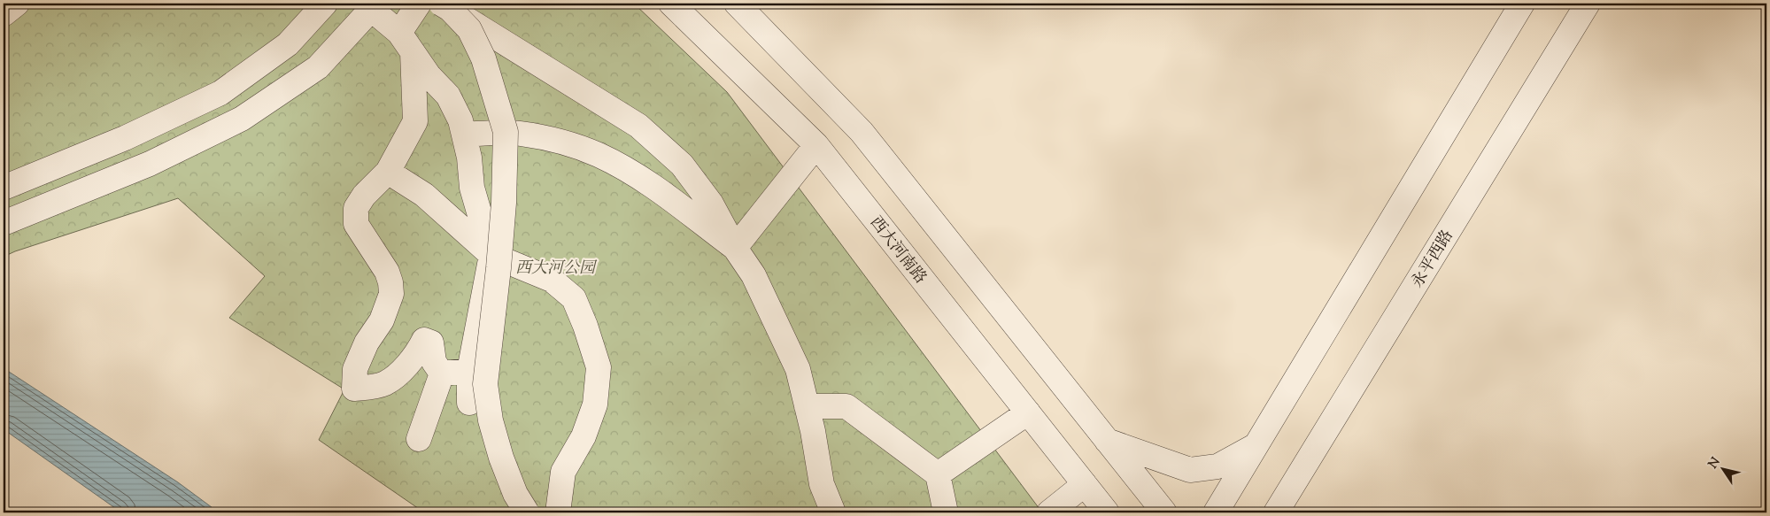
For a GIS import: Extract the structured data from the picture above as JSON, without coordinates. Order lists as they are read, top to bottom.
{
  "streets": {
    "street": ["西大河南路", "永平西路"]
  },
  "parks": ["西大河公园"],
  "north": "top left"
}
